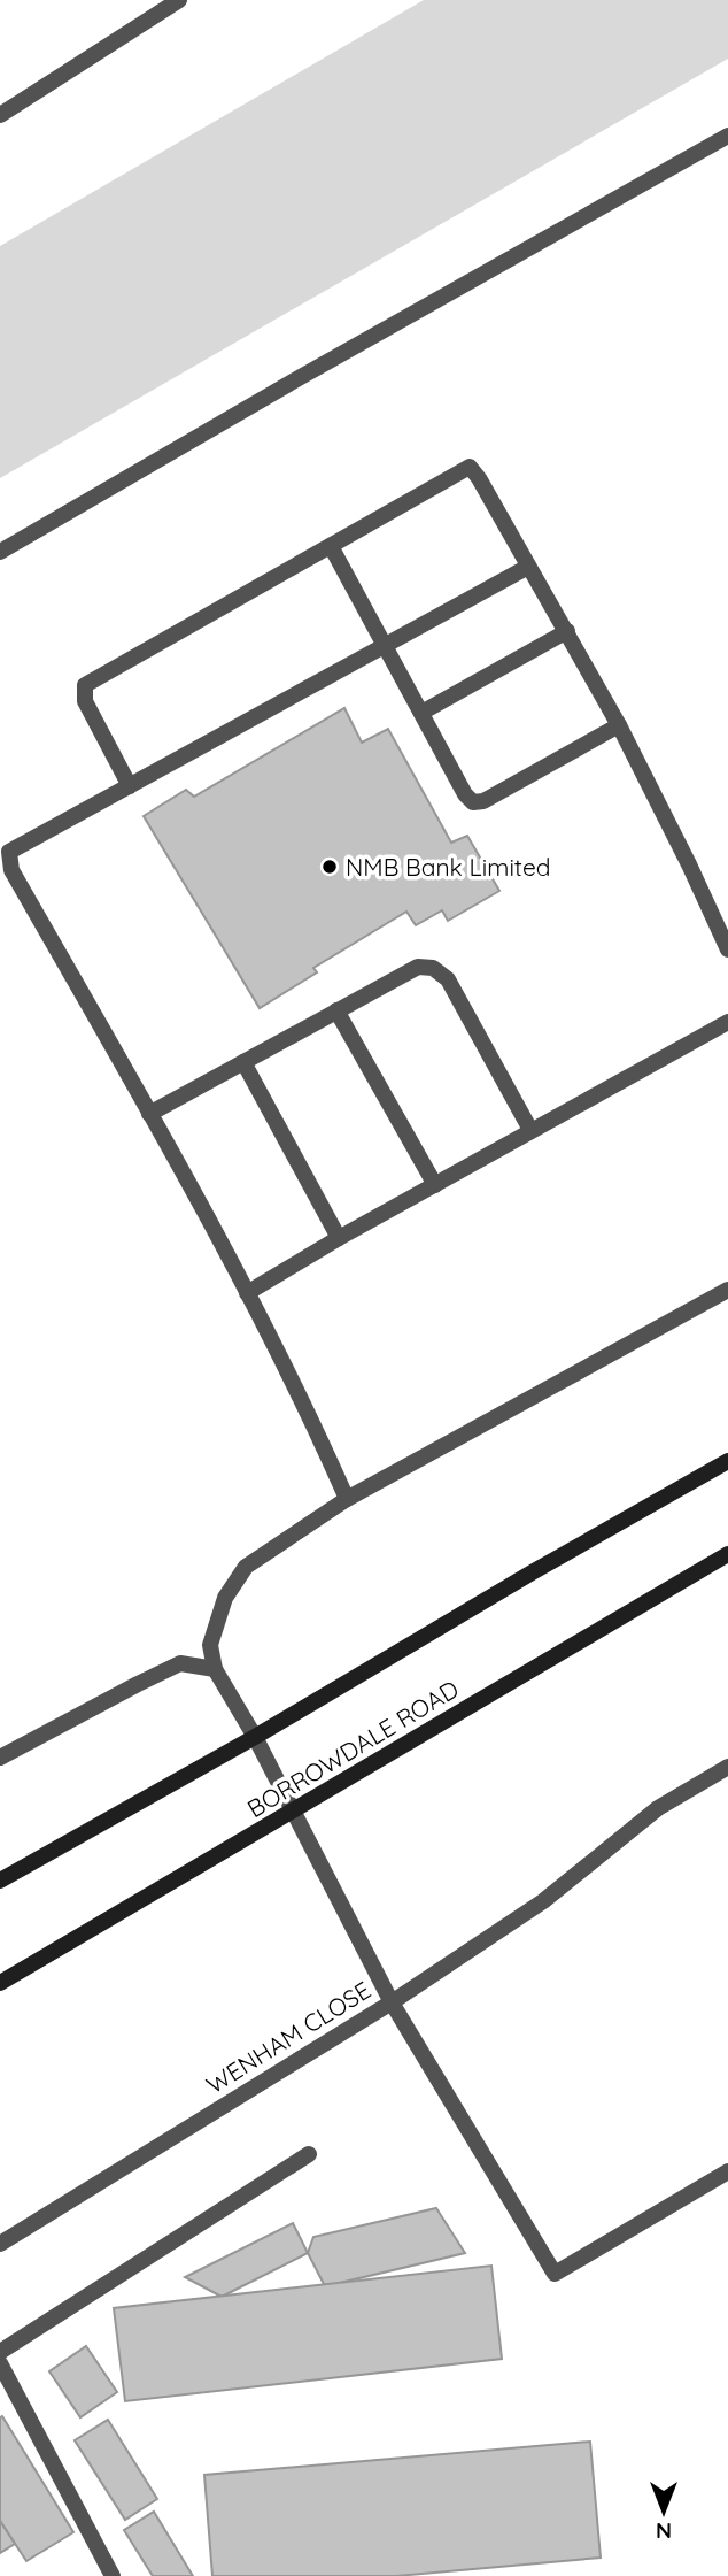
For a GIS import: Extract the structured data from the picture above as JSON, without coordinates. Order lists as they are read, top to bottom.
{
  "streets": {
    "main road": ["BORROWDALE ROAD"],
    "street": ["WENHAM CLOSE"]
  },
  "crossings": [
    ["BORROWDALE ROAD", "WENHAM CLOSE"]
  ],
  "places": ["NMB Bank Limited"],
  "north": "bottom"
}
